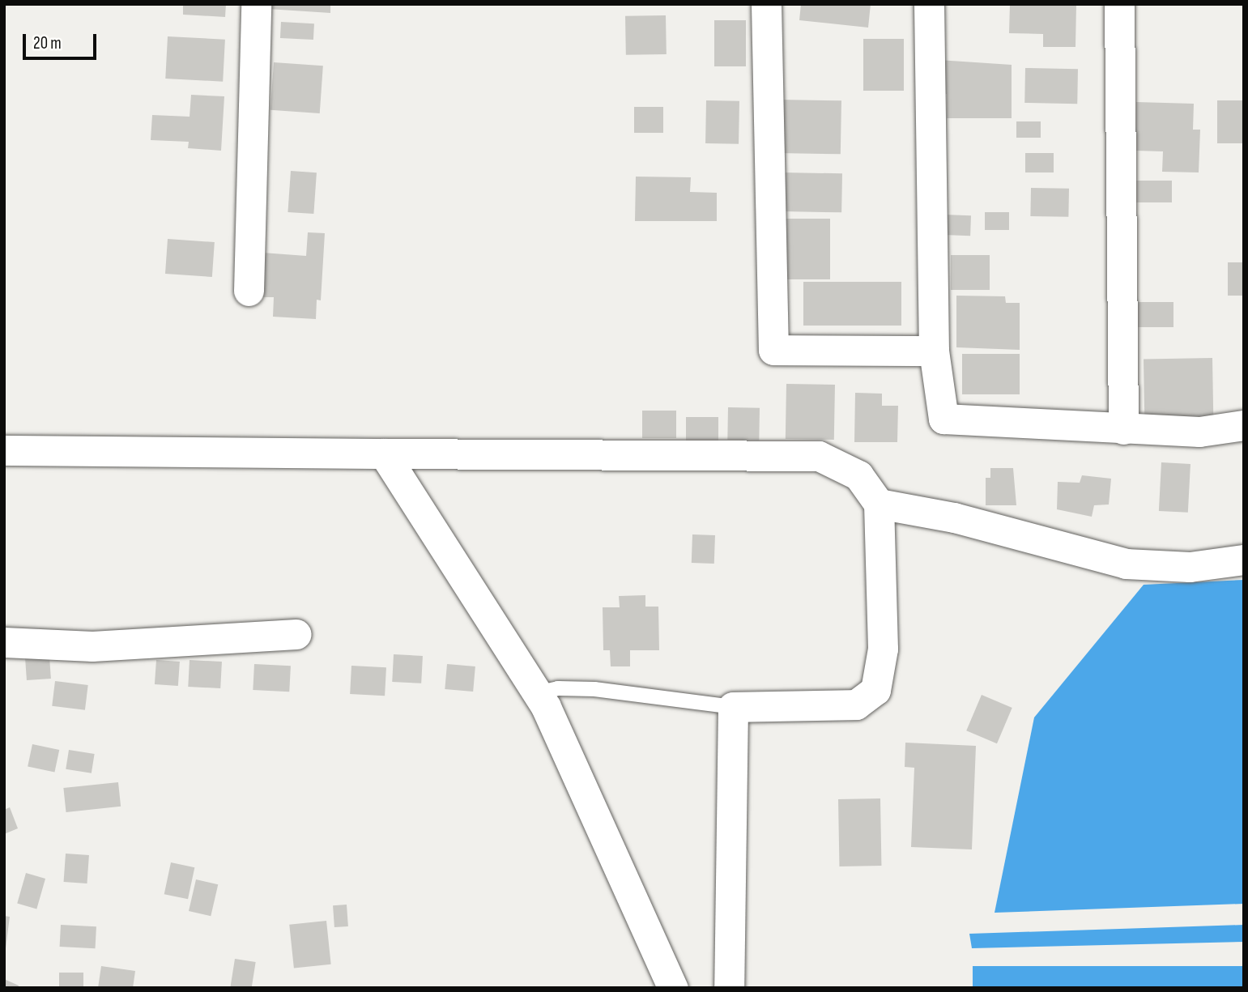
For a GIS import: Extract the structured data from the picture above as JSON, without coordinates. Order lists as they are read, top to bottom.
{
  "scale_bar": "20 m"
}
